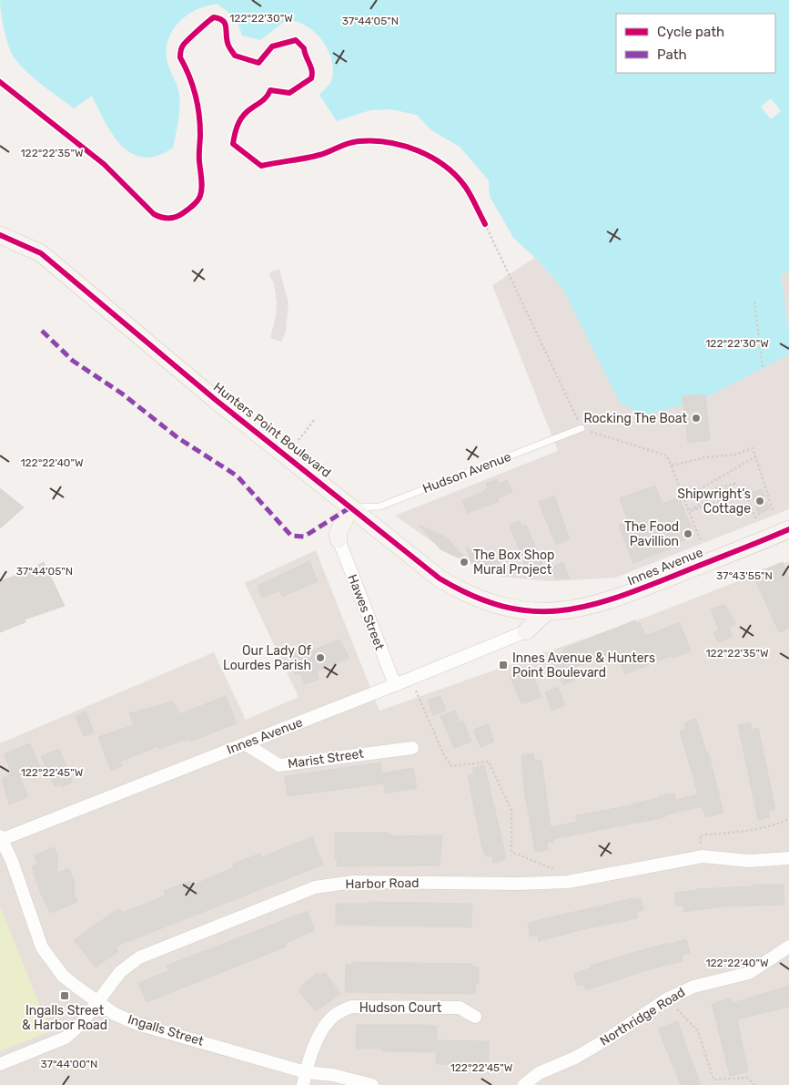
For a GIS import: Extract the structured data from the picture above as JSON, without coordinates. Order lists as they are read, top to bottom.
{
  "streets": {
    "main road": ["Hunters Point Boulevard", "Innes Avenue"],
    "street": [
      "Hawes Street",
      "Marist Street",
      "Harbor Road",
      "Hudson Court",
      "Northridge Road",
      "Ingalls Street"
    ],
    "lane": ["Hudson Avenue"]
  },
  "crossings": [
    ["Hunters Point Boulevard", "Hudson Avenue"],
    ["Hunters Point Boulevard", "Innes Avenue"],
    ["Innes Avenue", "Hawes Street"],
    ["Innes Avenue", "Marist Street"],
    ["Innes Avenue", "Ingalls Street"],
    ["Harbor Road", "Ingalls Street"],
    ["Hudson Court", "Ingalls Street"]
  ],
  "places": {
    "other": [
      "Rocking The Boat",
      "Shipwright’s Cottage",
      "The Food Pavillion",
      "The Box Shop Mural Project",
      "Our Lady Of Lourdes Parish"
    ],
    "transit": ["Innes Avenue & Hunters Point Boulevard", "Ingalls Street & Harbor Road"]
  },
  "legend": ["Cycle path", "Path"],
  "coordinates": [
    "122°22'30\"W",
    "37°44'05\"N",
    "122°22'35\"W",
    "122°22'40\"W",
    "37°43'55\"N",
    "122°22'45\"W",
    "37°44'00\"N"
  ]
}
